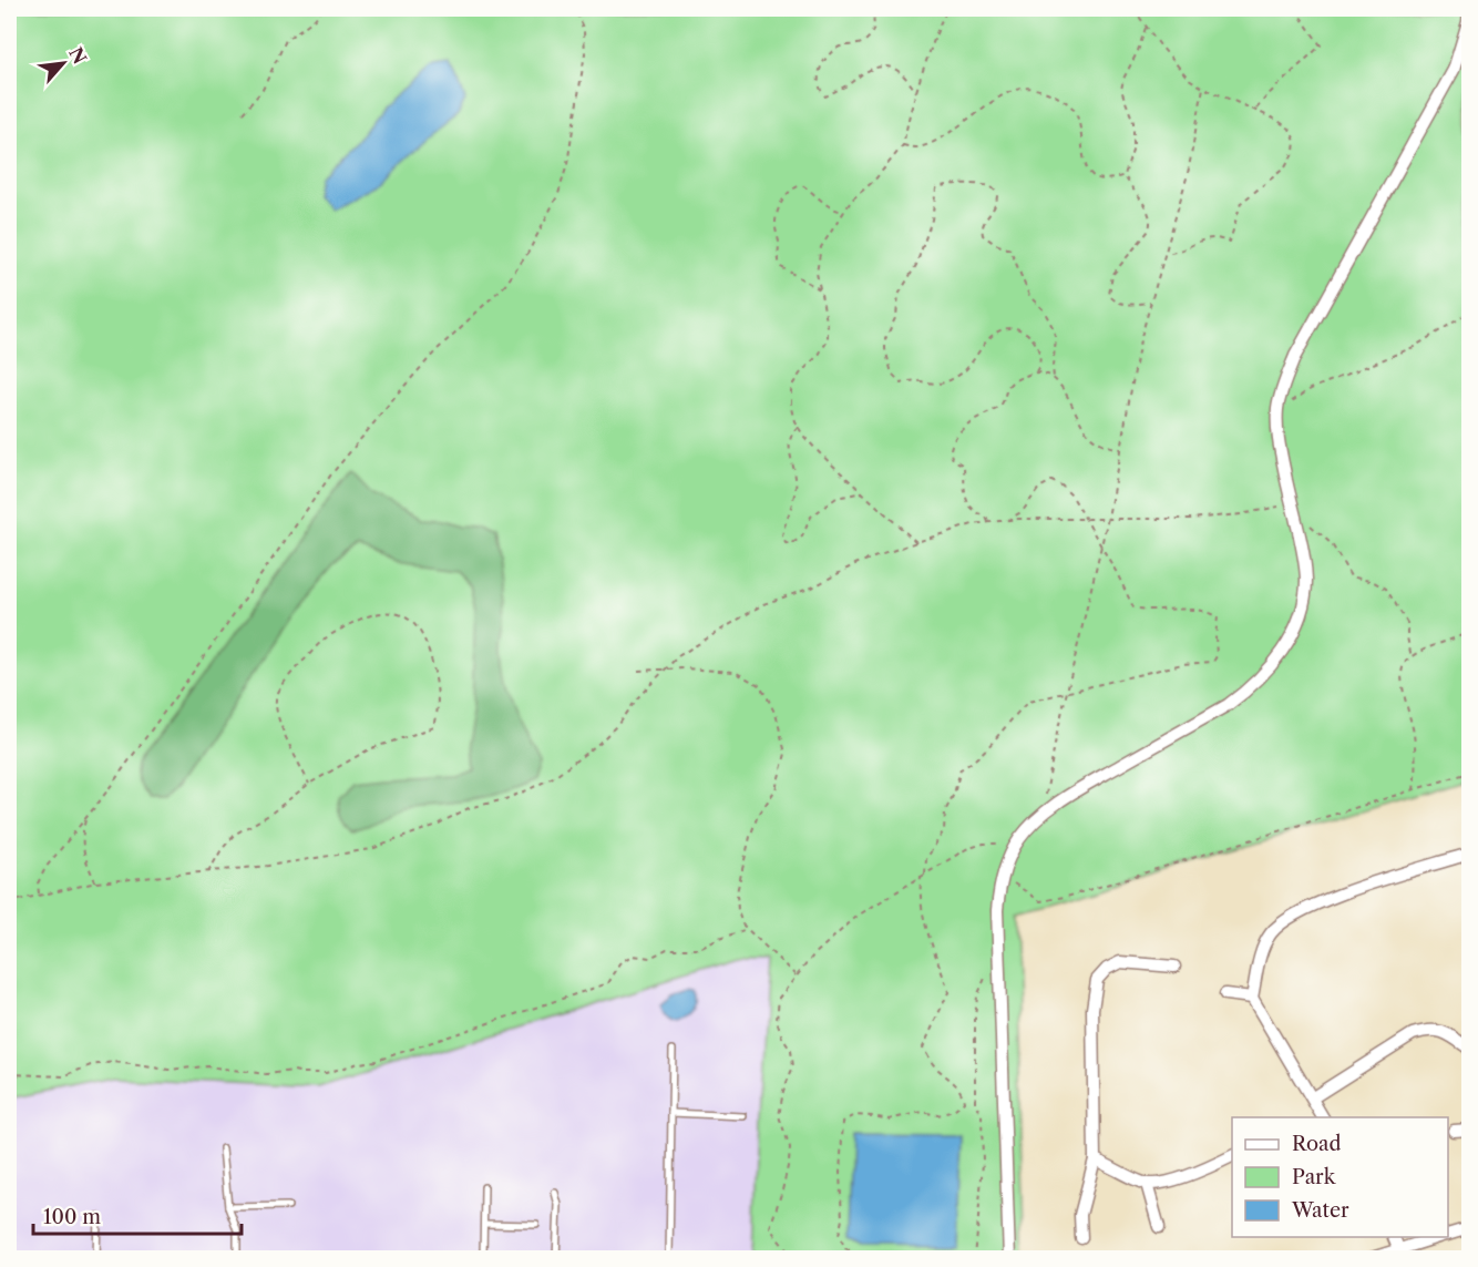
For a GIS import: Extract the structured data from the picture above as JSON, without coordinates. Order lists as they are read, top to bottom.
{
  "legend": ["Road", "Park", "Water"],
  "scale_bar": "100 m",
  "north": "top right"
}
